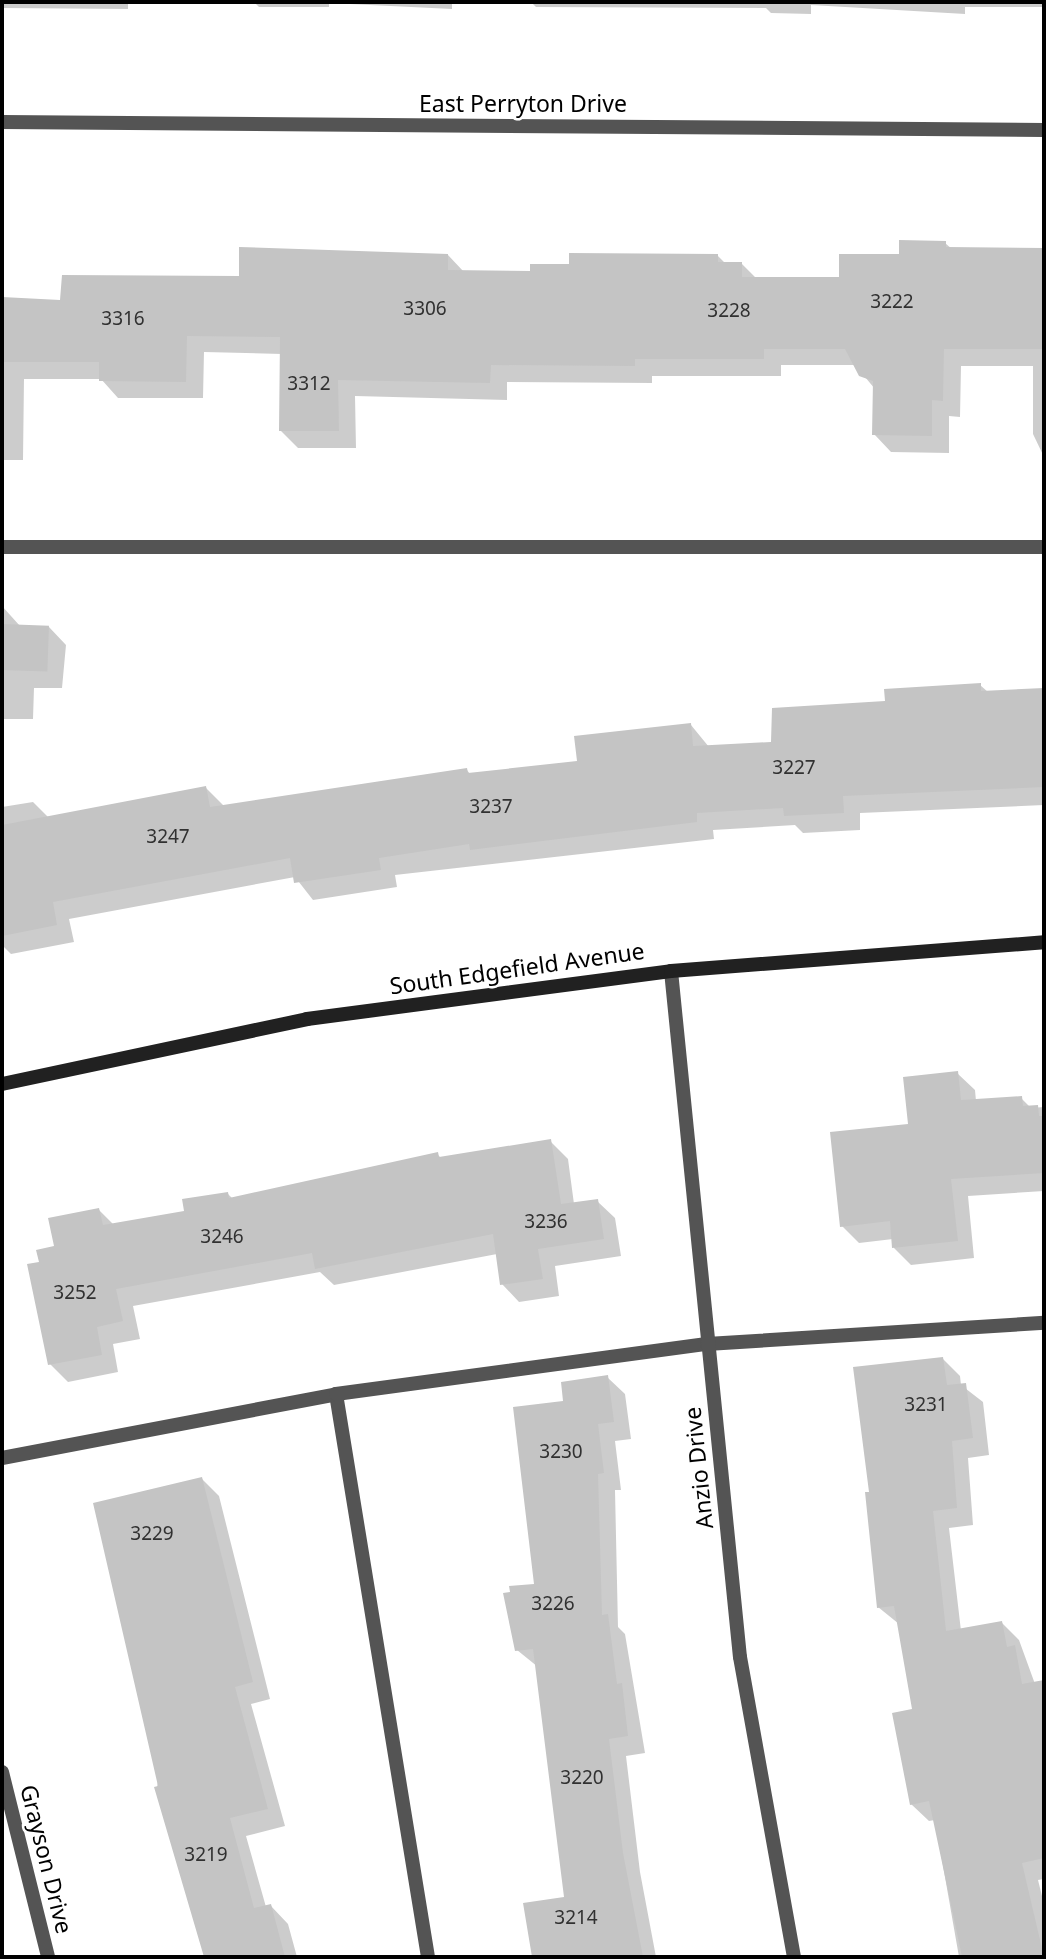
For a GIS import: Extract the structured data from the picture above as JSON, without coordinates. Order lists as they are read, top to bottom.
{
  "streets": {
    "street": [
      "East Perryton Drive",
      "South Edgefield Avenue",
      "Anzio Drive",
      "Grayson Drive"
    ]
  },
  "crossings": [
    ["South Edgefield Avenue", "Anzio Drive"]
  ],
  "house_numbers": [
    "3222",
    "3306",
    "3228",
    "3316",
    "3312",
    "3227",
    "3237",
    "3247",
    "3236",
    "3246",
    "3252",
    "3231",
    "3230",
    "3229",
    "3226",
    "3220",
    "3219",
    "3214"
  ]
}
